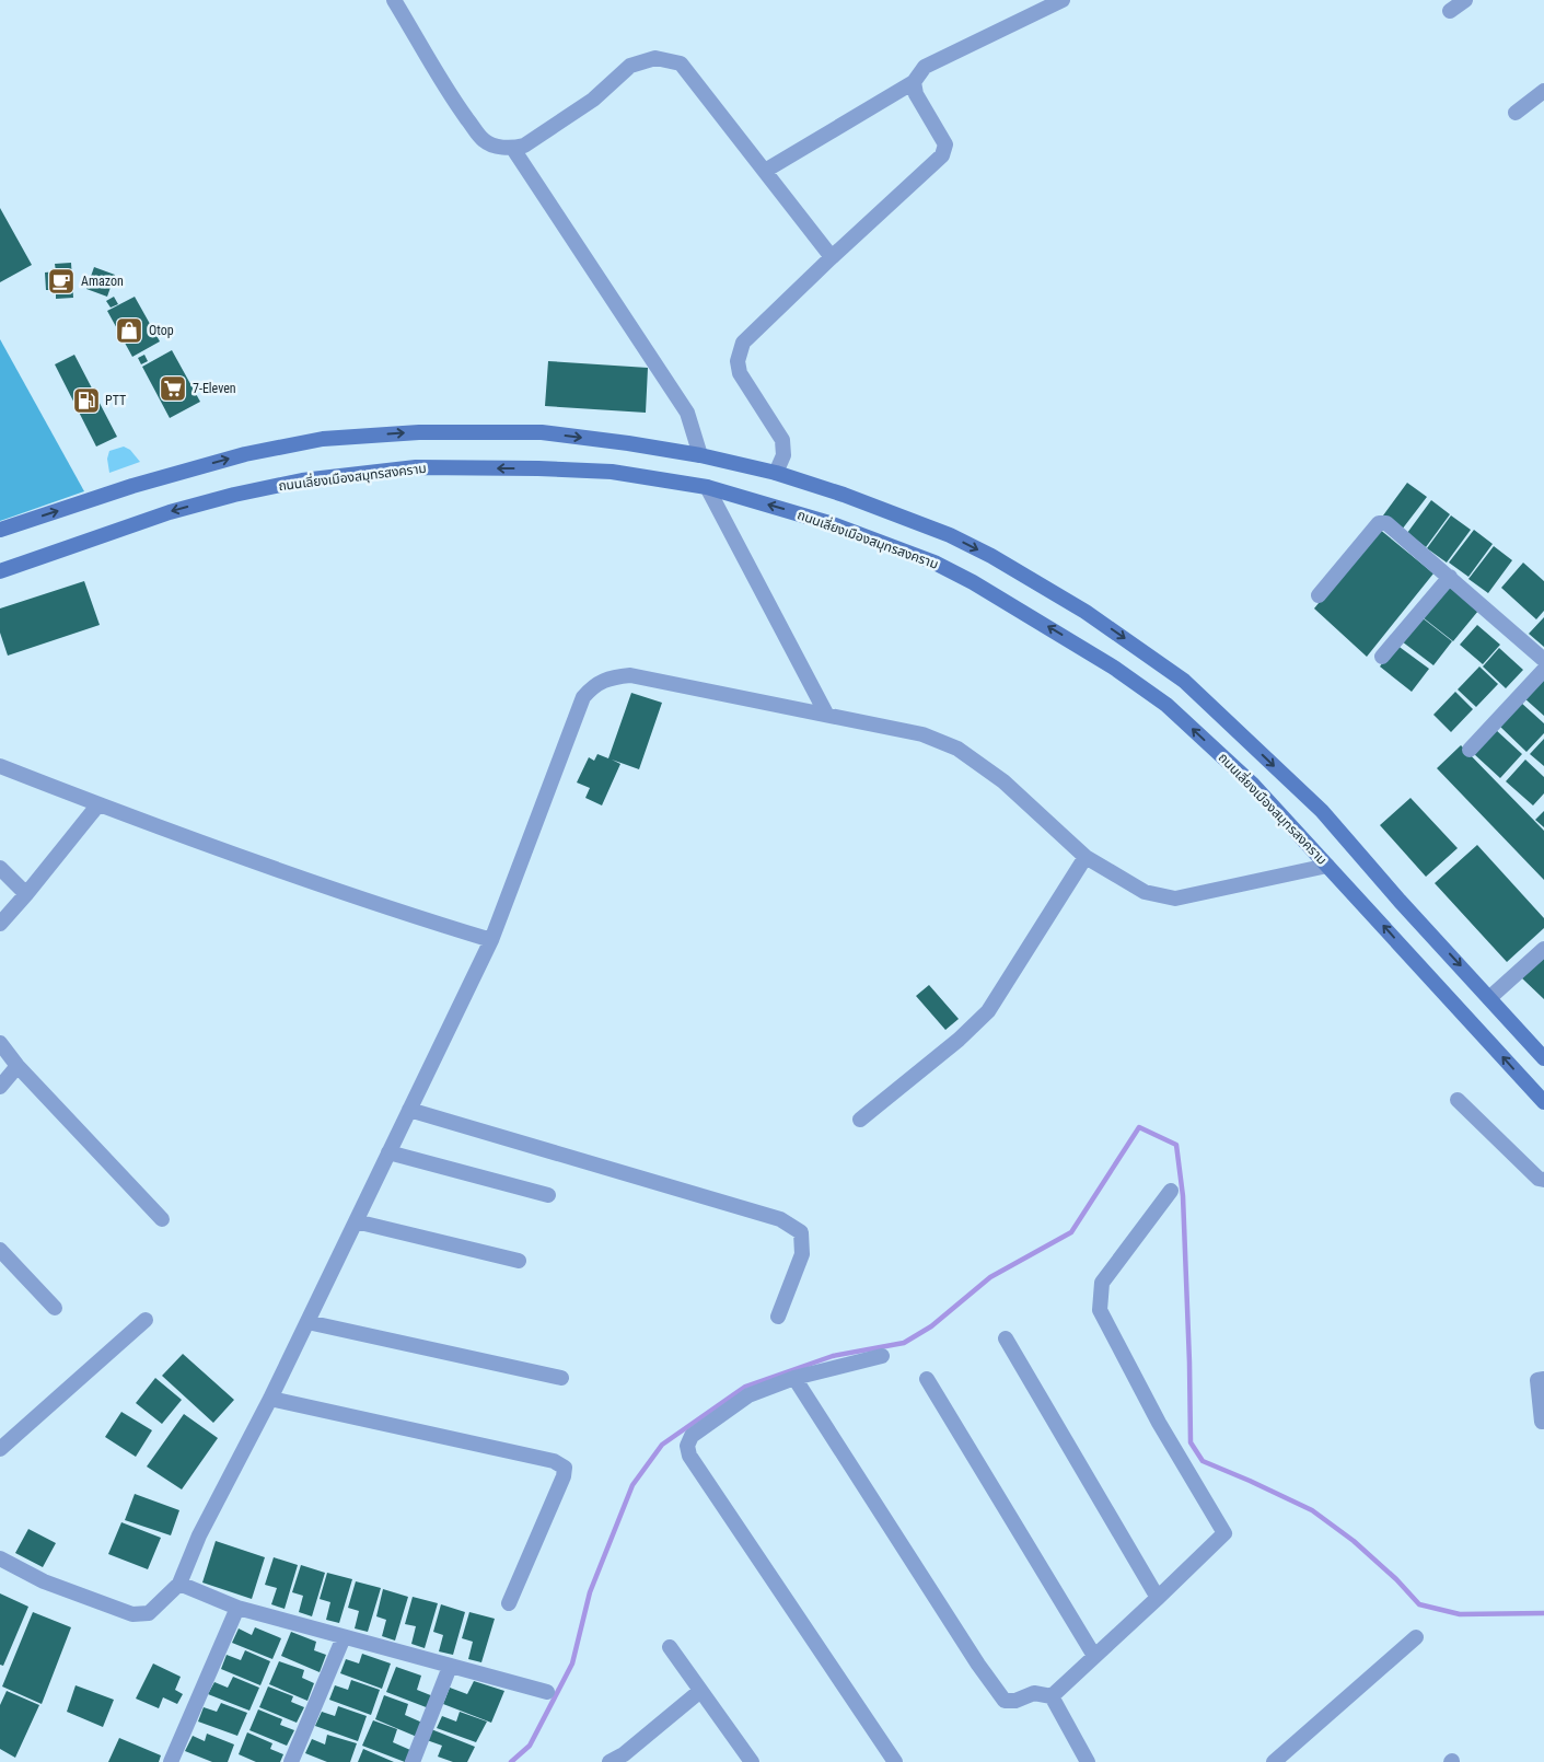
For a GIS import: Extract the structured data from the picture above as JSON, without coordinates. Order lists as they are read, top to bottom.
{
  "streets": {
    "main road": ["ถนนเลี่ยงเมืองสมุทรสงคราม"]
  },
  "places": {
    "cafe": ["Amazon"],
    "shop": ["Otop"],
    "supermarket": ["7-Eleven"],
    "fuel station": ["PTT"]
  }
}
